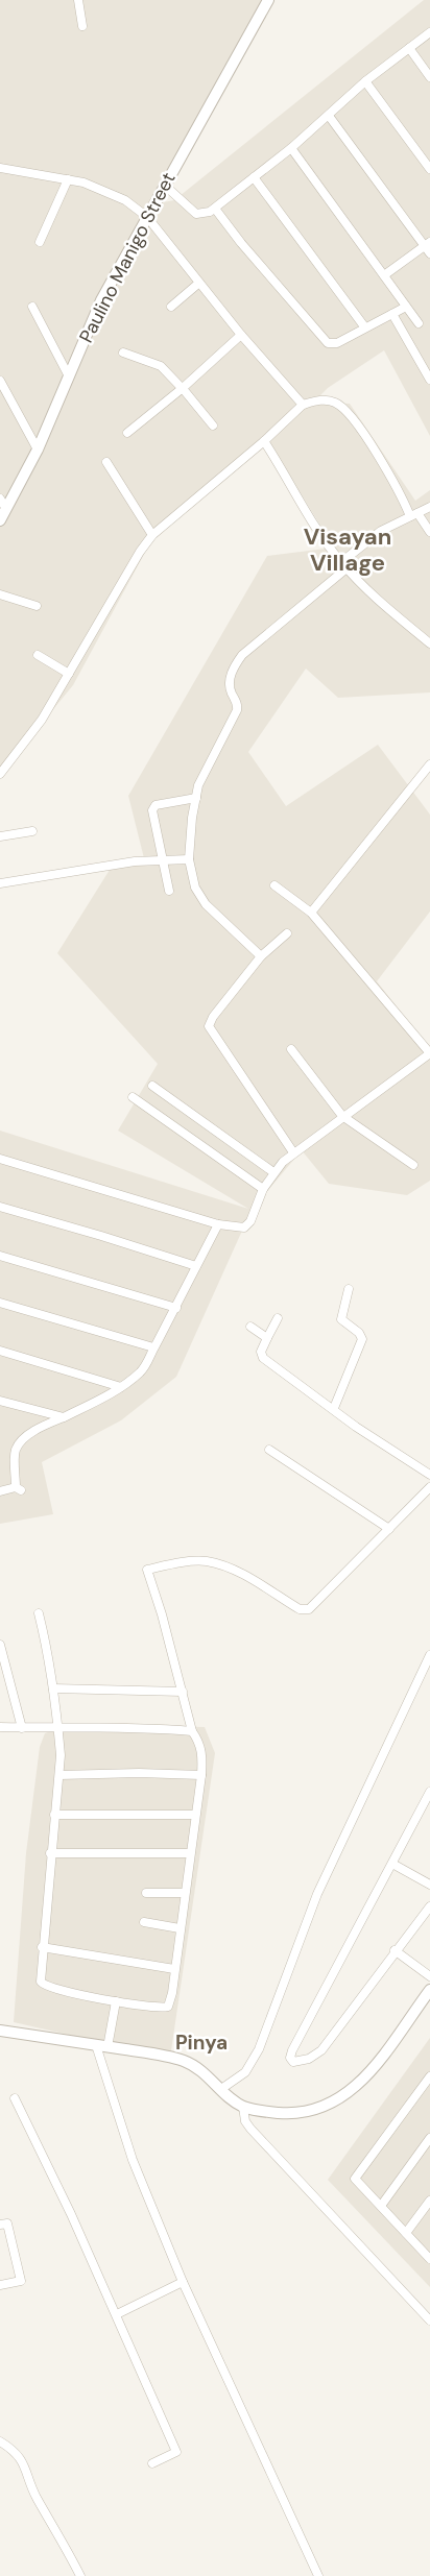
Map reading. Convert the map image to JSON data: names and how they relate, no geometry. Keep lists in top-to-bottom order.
{
  "streets": {
    "street": ["Paulino Manigo Street"]
  },
  "districts": ["Visayan Village", "Pinya"]
}
